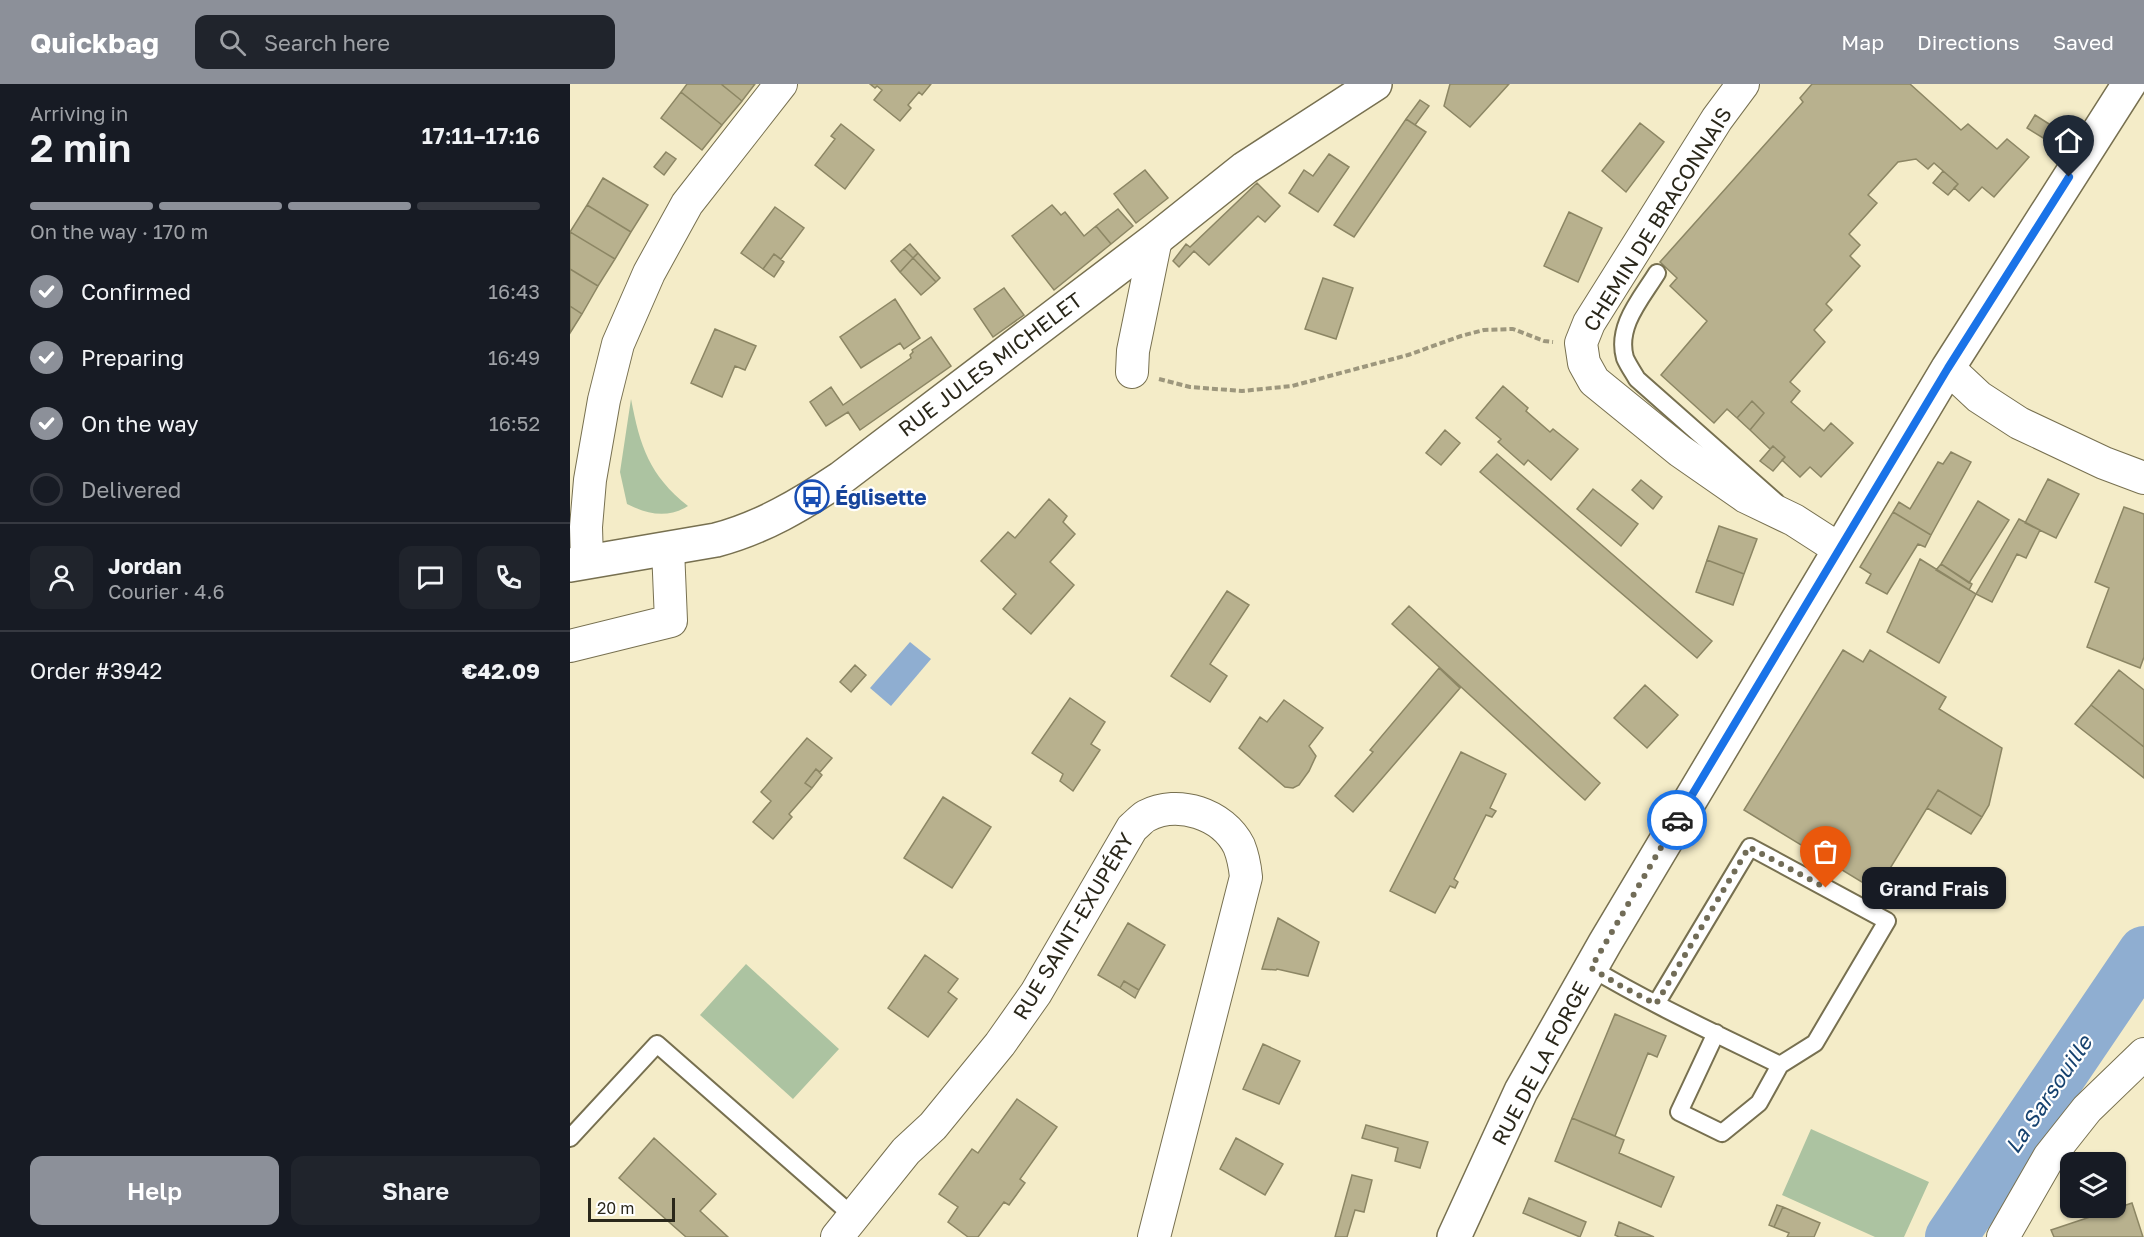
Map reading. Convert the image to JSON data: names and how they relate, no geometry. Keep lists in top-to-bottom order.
{
  "streets": {
    "main road": ["RUE JULES MICHELET", "RUE DE LA FORGE"],
    "street": ["CHEMIN DE BRACONNAIS", "RUE SAINT-EXUPÉRY"]
  },
  "crossings": [
    ["CHEMIN DE BRACONNAIS", "RUE DE LA FORGE"]
  ],
  "water": ["La Sarsouille"],
  "places": {
    "bus stop": ["Églisette"],
    "other": ["Grand Frais"]
  },
  "scale_bar": "20 m",
  "page": {
    "header": "Quickbag",
    "search": "Search here",
    "nav": ["Map", "Directions", "Saved"],
    "heading": ["2 min", "Arriving in", "17:11–17:16"],
    "panel": [
      "Jordan",
      "Courier · 4.6",
      "Order #3942",
      "€42.09"
    ],
    "bar": "On the way · 170 m",
    "list": [
      ["Confirmed", "16:43"],
      ["Preparing", "16:49"],
      ["On the way", "16:52"],
      "Delivered"
    ],
    "bubble": "Grand Frais",
    "buttons": ["Help", "Share"],
    "scale": "20 m"
  }
}
